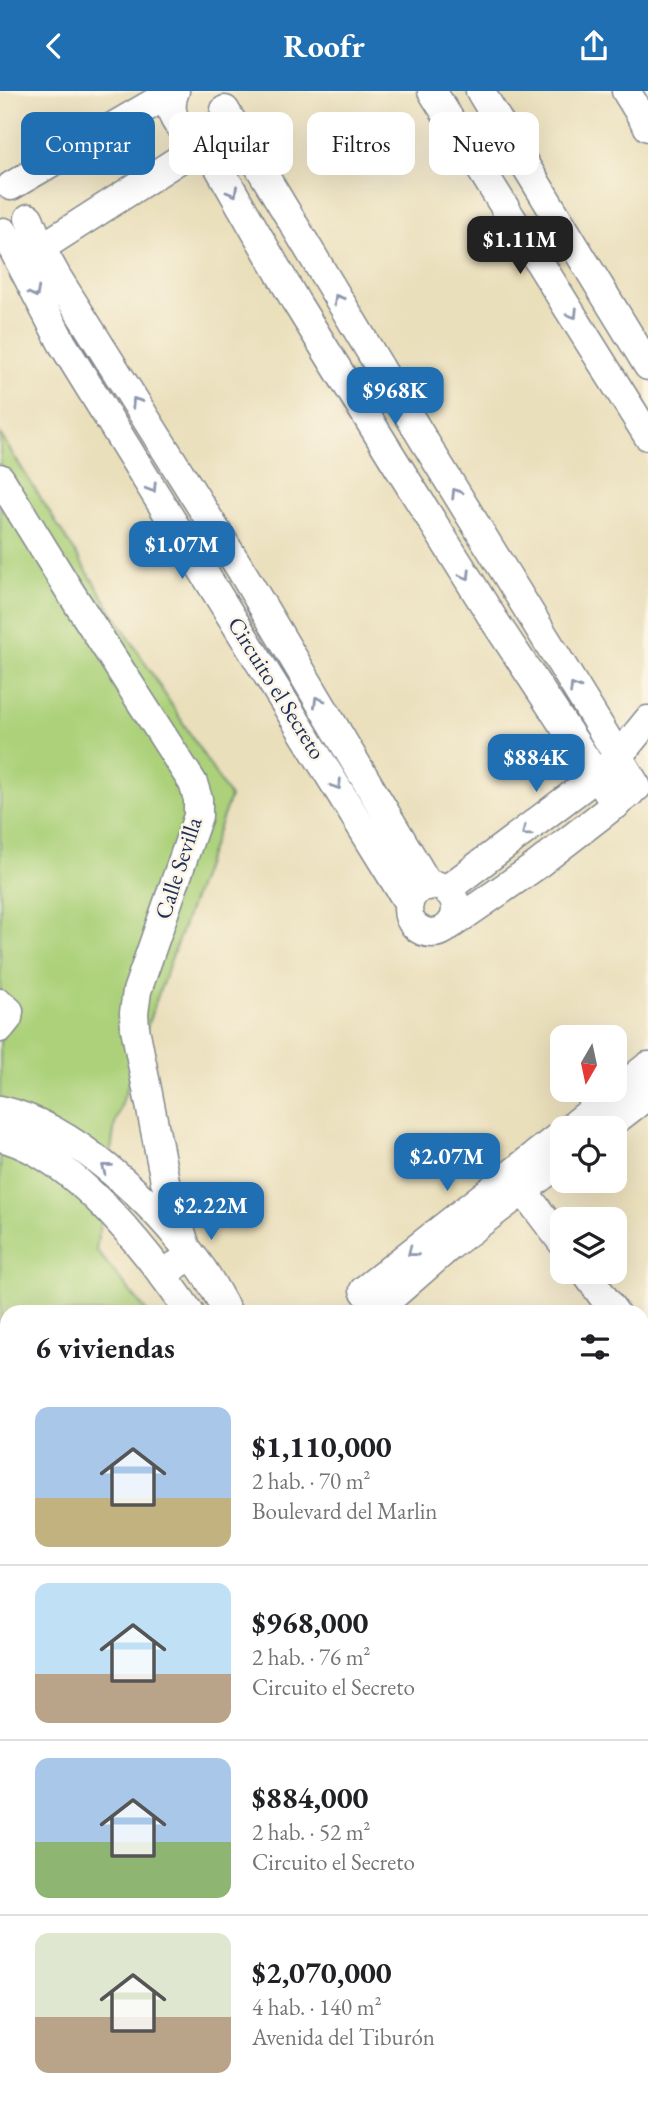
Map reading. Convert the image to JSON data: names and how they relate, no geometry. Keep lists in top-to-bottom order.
{
  "streets": {
    "street": ["Circuito el Secreto", "Calle Sevilla"]
  },
  "north": "bottom",
  "page": {
    "header": "Roofr",
    "chip": [
      "Comprar",
      "Alquilar",
      "Filtros",
      "Nuevo"
    ],
    "price": [
      "$1.11M",
      "$968K",
      "$1.07M",
      "$884K",
      "$2.07M",
      "$2.22M"
    ],
    "heading": "6 viviendas",
    "list": [
      {
        "name": "$1,110,000",
        "note": "2 hab. · 70 m² · Boulevard del Marlin"
      },
      {
        "name": "$968,000",
        "note": "2 hab. · 76 m² · Circuito el Secreto"
      },
      {
        "name": "$884,000",
        "note": "2 hab. · 52 m² · Circuito el Secreto"
      },
      {
        "name": "$2,070,000",
        "note": "4 hab. · 140 m² · Avenida del Tiburón"
      }
    ]
  }
}
